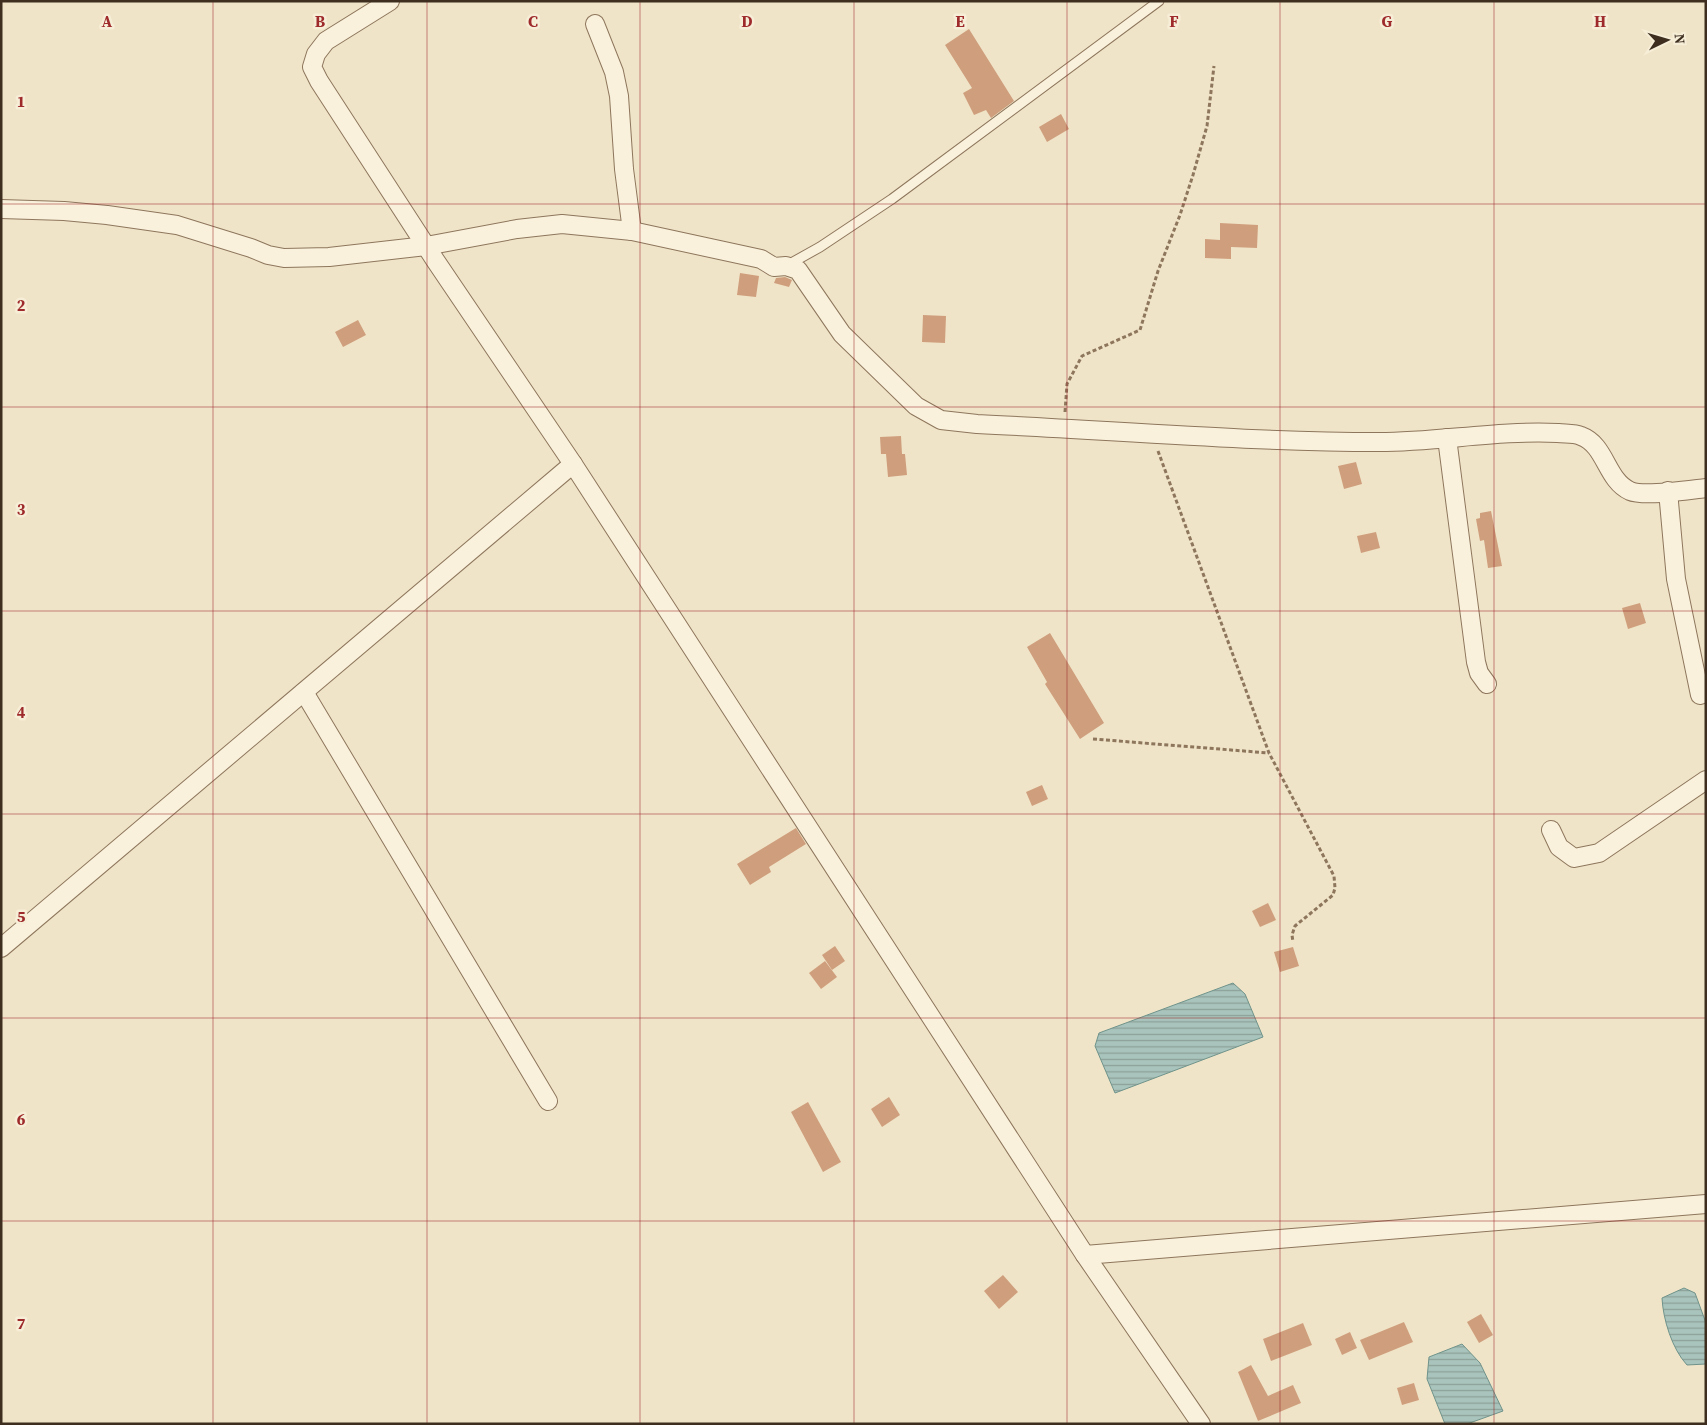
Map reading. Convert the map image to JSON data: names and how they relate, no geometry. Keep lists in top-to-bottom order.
{
  "north": "right",
  "grid": {
    "columns": [
      "A",
      "B",
      "C",
      "D",
      "E",
      "F",
      "G",
      "H"
    ],
    "rows": [
      "1",
      "2",
      "3",
      "4",
      "5",
      "6",
      "7"
    ]
  }
}
